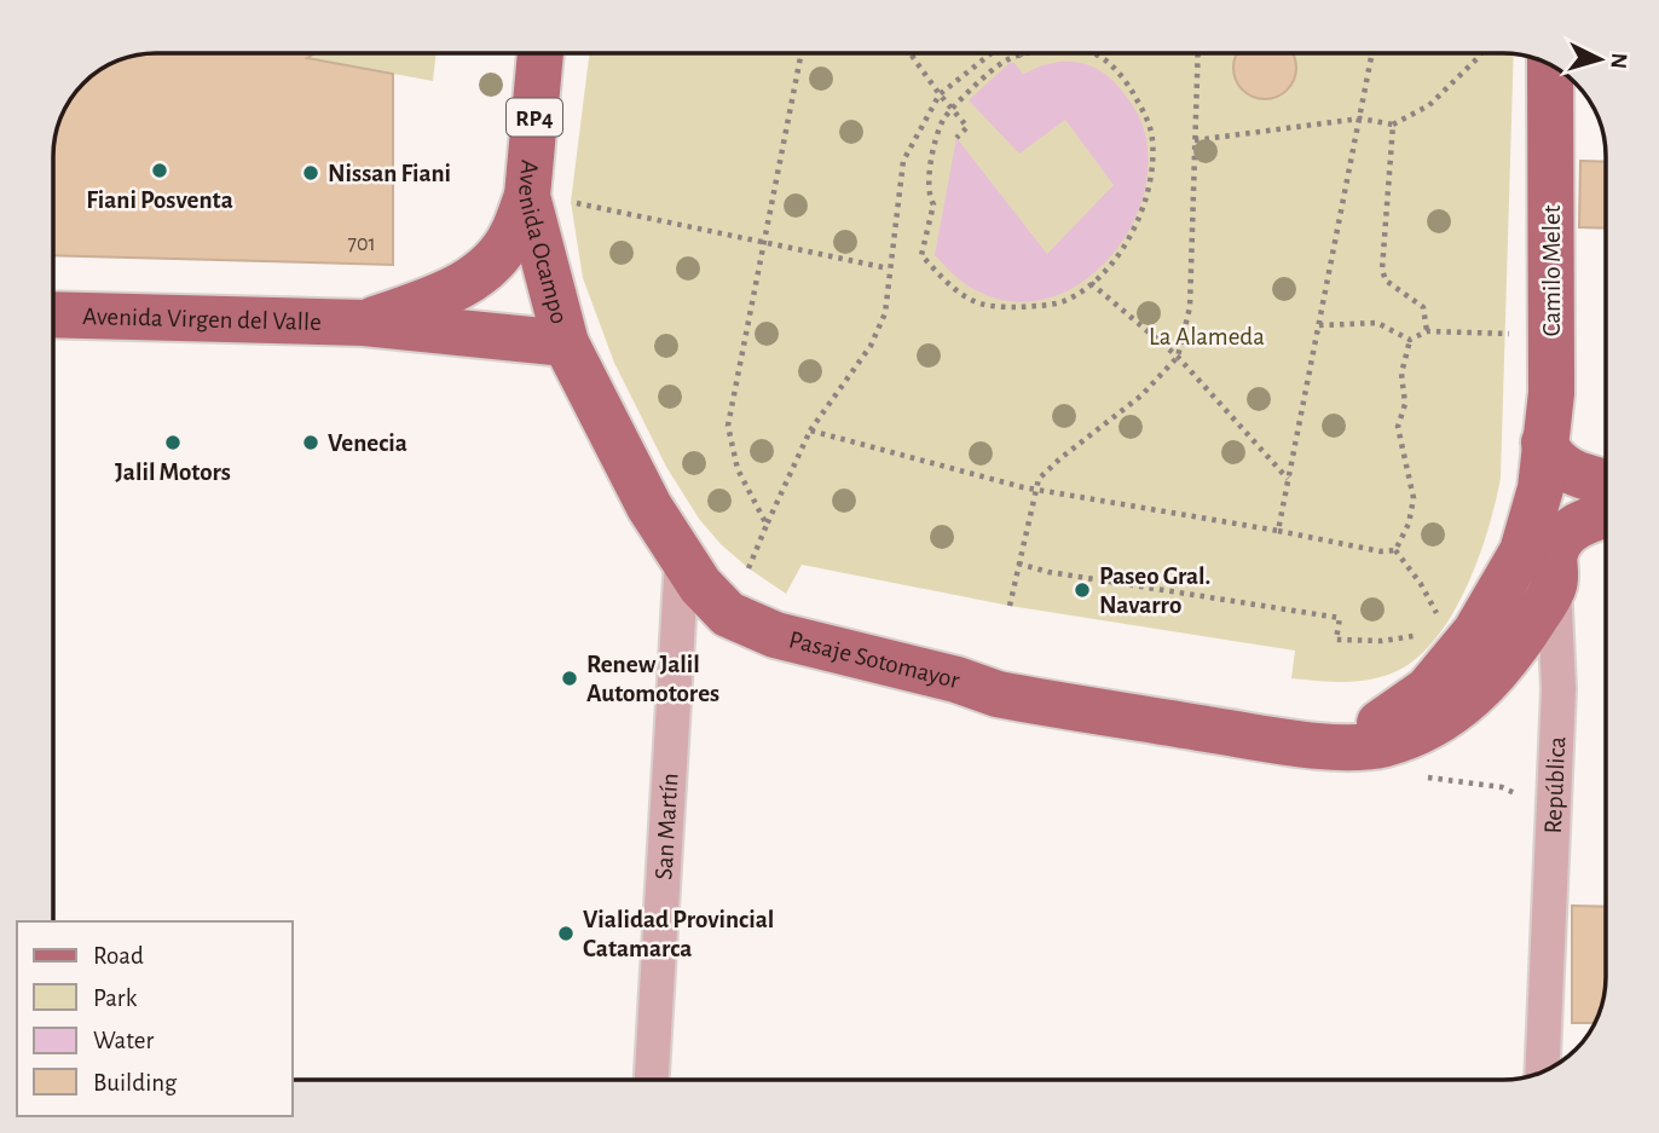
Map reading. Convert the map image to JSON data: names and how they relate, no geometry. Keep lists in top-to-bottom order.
{
  "streets": {
    "main road": [
      "RP4",
      "Avenida Ocampo",
      "Camilo Melet",
      "Avenida Virgen del Valle",
      "Pasaje Sotomayor"
    ],
    "street": ["República", "San Martín"]
  },
  "crossings": [
    ["Avenida Ocampo", "Avenida Virgen del Valle"],
    ["Avenida Ocampo", "Pasaje Sotomayor"],
    ["Camilo Melet", "República"],
    ["Avenida Virgen del Valle", "Pasaje Sotomayor"],
    ["Pasaje Sotomayor", "República"],
    ["Pasaje Sotomayor", "San Martín"]
  ],
  "parks": ["La Alameda"],
  "places": [
    "Fiani Posventa",
    "Nissan Fiani",
    "Jalil Motors",
    "Venecia",
    "Paseo Gral. Navarro",
    "Renew Jalil Automotores",
    "Vialidad Provincial Catamarca"
  ],
  "house_numbers": ["701"],
  "legend": [
    "Road",
    "Park",
    "Water",
    "Building"
  ],
  "north": "right"
}
